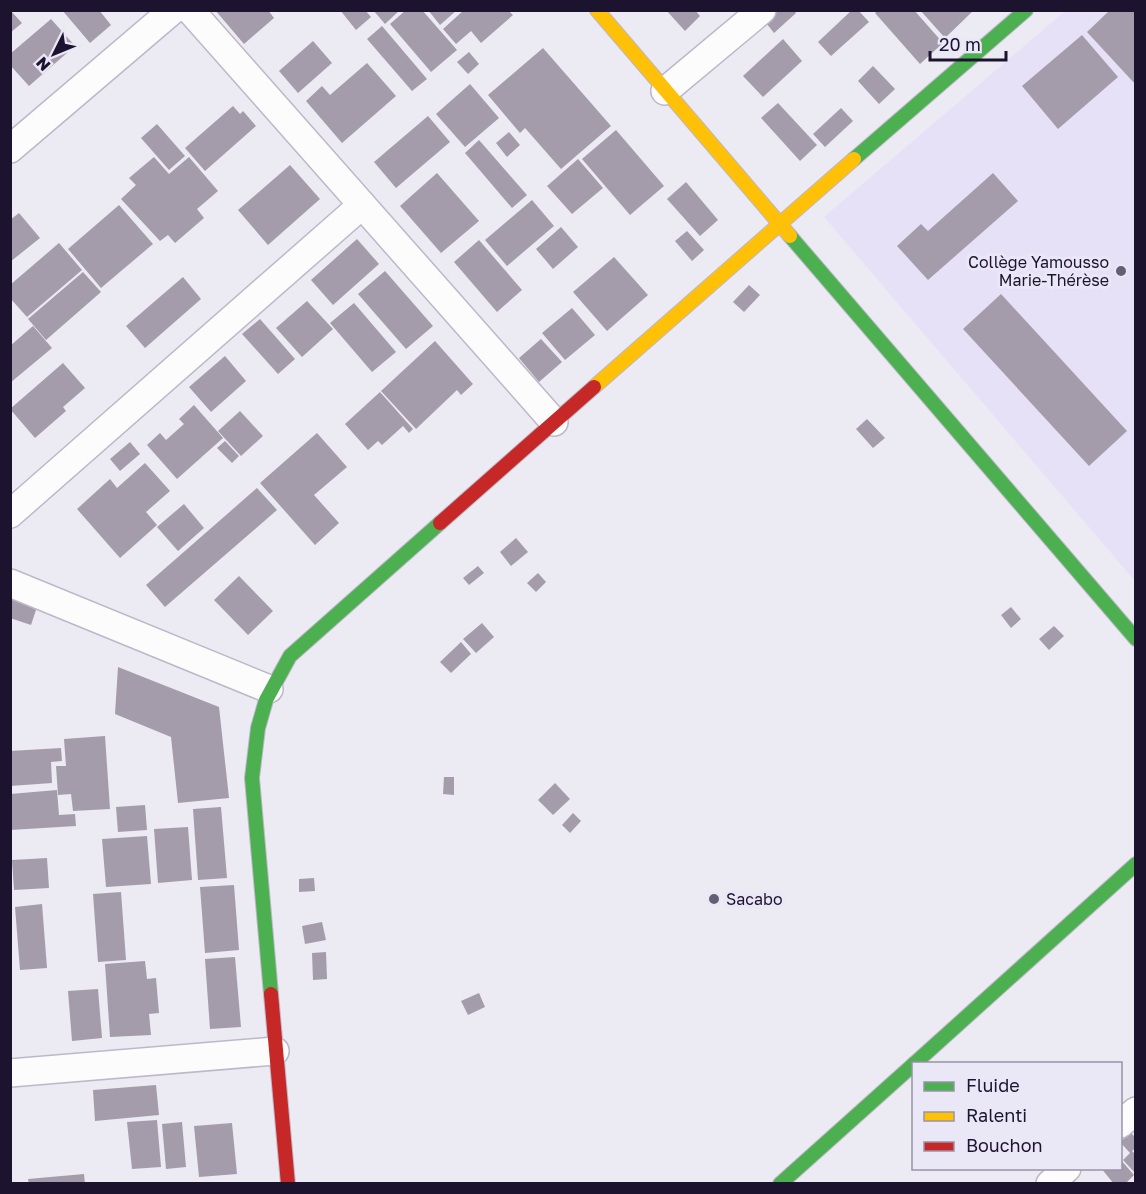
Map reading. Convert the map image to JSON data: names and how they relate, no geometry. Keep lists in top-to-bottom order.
{
  "places": ["Collège Yamousso Marie-Thérèse", "Sacabo"],
  "legend": ["Fluide", "Ralenti", "Bouchon"],
  "scale_bar": "20 m",
  "north": "bottom left"
}
